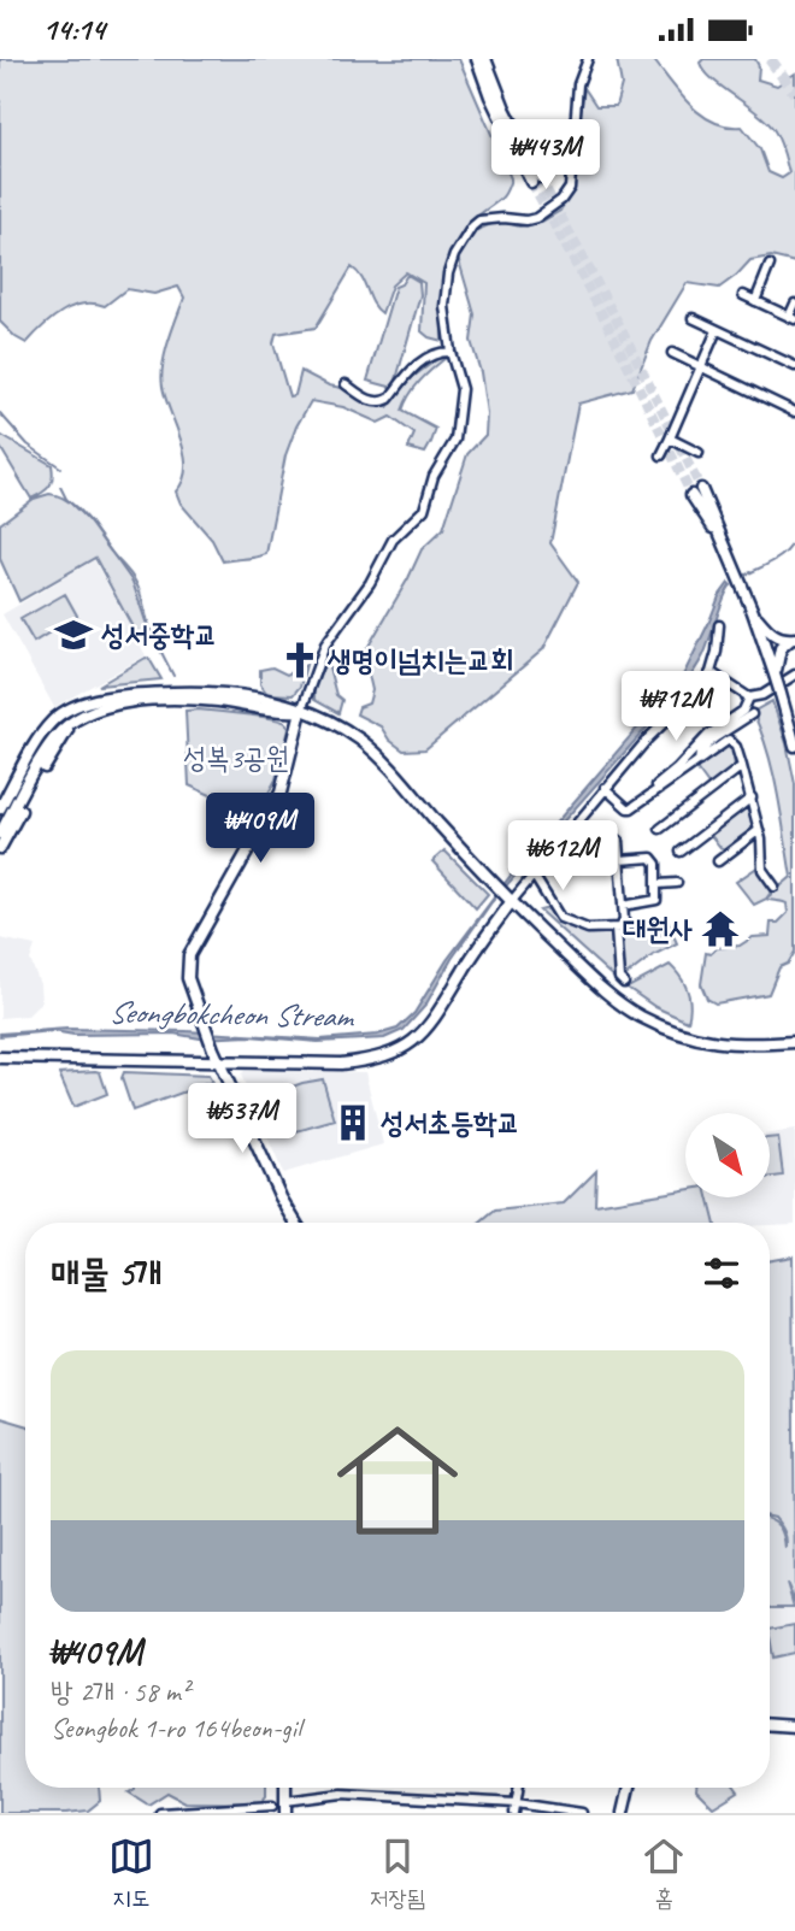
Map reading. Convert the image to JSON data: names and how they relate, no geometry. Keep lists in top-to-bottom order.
{
  "water": ["Seongbokcheon Stream"],
  "parks": ["성복3공원"],
  "places": {
    "school or university": ["성서중학교"],
    "church": ["생명이넘치는교회"],
    "temple": ["대원사"],
    "building": ["성서초등학교"]
  },
  "north": "bottom right",
  "page": {
    "status": "14:14",
    "price": [
      "₩443M",
      "₩712M",
      "₩409M",
      "₩612M",
      "₩537M"
    ],
    "heading": "매물 5개",
    "list": [
      {
        "name": "₩409M",
        "note": "방 2개 · 58 m² · Seongbok 1-ro 164beon-gil"
      }
    ],
    "tabs": ["지도", "저장됨", "홈"]
  }
}
